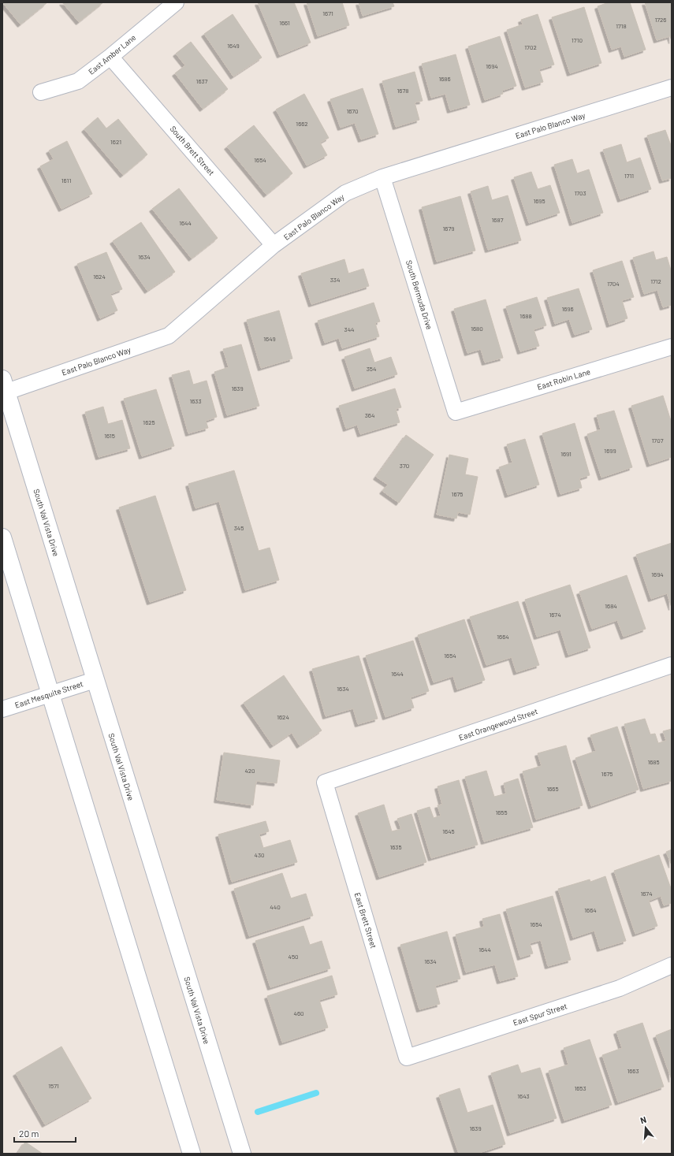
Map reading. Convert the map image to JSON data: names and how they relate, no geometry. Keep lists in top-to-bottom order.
{
  "streets": {
    "main road": ["South Val Vista Drive"],
    "street": [
      "East Amber Lane",
      "East Palo Blanco Way",
      "South Brett Street",
      "South Bermuda Drive",
      "East Robin Lane",
      "East Mesquite Street",
      "East Orangewood Street",
      "East Brett Street",
      "East Spur Street"
    ]
  },
  "crossings": [
    ["East Amber Lane", "South Brett Street"],
    ["East Palo Blanco Way", "South Brett Street"],
    ["East Palo Blanco Way", "South Bermuda Drive"],
    ["East Palo Blanco Way", "South Val Vista Drive"],
    ["South Bermuda Drive", "East Robin Lane"],
    ["South Val Vista Drive", "East Mesquite Street"],
    ["East Orangewood Street", "East Brett Street"],
    ["East Brett Street", "East Spur Street"]
  ],
  "house_numbers": [
    "1671",
    "1726",
    "1661",
    "1718",
    "1710",
    "1649",
    "1702",
    "1694",
    "1686",
    "1637",
    "1678",
    "1670",
    "1662",
    "1621",
    "1654",
    "1711",
    "1611",
    "1703",
    "1695",
    "1687",
    "1644",
    "1679",
    "1634",
    "1624",
    "334",
    "1712",
    "1704",
    "1696",
    "1688",
    "1680",
    "344",
    "1649",
    "354",
    "1639",
    "1633",
    "364",
    "1625",
    "1615",
    "1707",
    "1699",
    "1691",
    "370",
    "1675",
    "345",
    "1694",
    "1684",
    "1674",
    "1664",
    "1654",
    "1644",
    "1634",
    "1624",
    "1685",
    "420",
    "1675",
    "1665",
    "1655",
    "1645",
    "1635",
    "430",
    "1674",
    "440",
    "1664",
    "1654",
    "1644",
    "450",
    "1634",
    "460",
    "1663",
    "1571",
    "1653",
    "1643",
    "1639"
  ],
  "scale_bar": "20 m",
  "north": "top"
}
